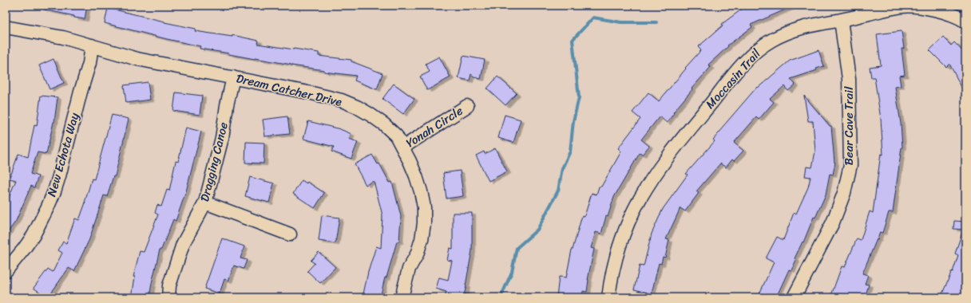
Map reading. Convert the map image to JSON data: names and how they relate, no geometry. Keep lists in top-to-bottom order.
{
  "streets": {
    "street": [
      "Moccasin Trail",
      "Dream Catcher Drive",
      "Bear Cave Trail",
      "Yonah Circle",
      "New Echota Way",
      "Dragging Canoe"
    ]
  },
  "crossings": [
    ["Moccasin Trail", "Bear Cave Trail"],
    ["Dream Catcher Drive", "Yonah Circle"],
    ["Dream Catcher Drive", "New Echota Way"],
    ["Dream Catcher Drive", "Dragging Canoe"]
  ]
}
